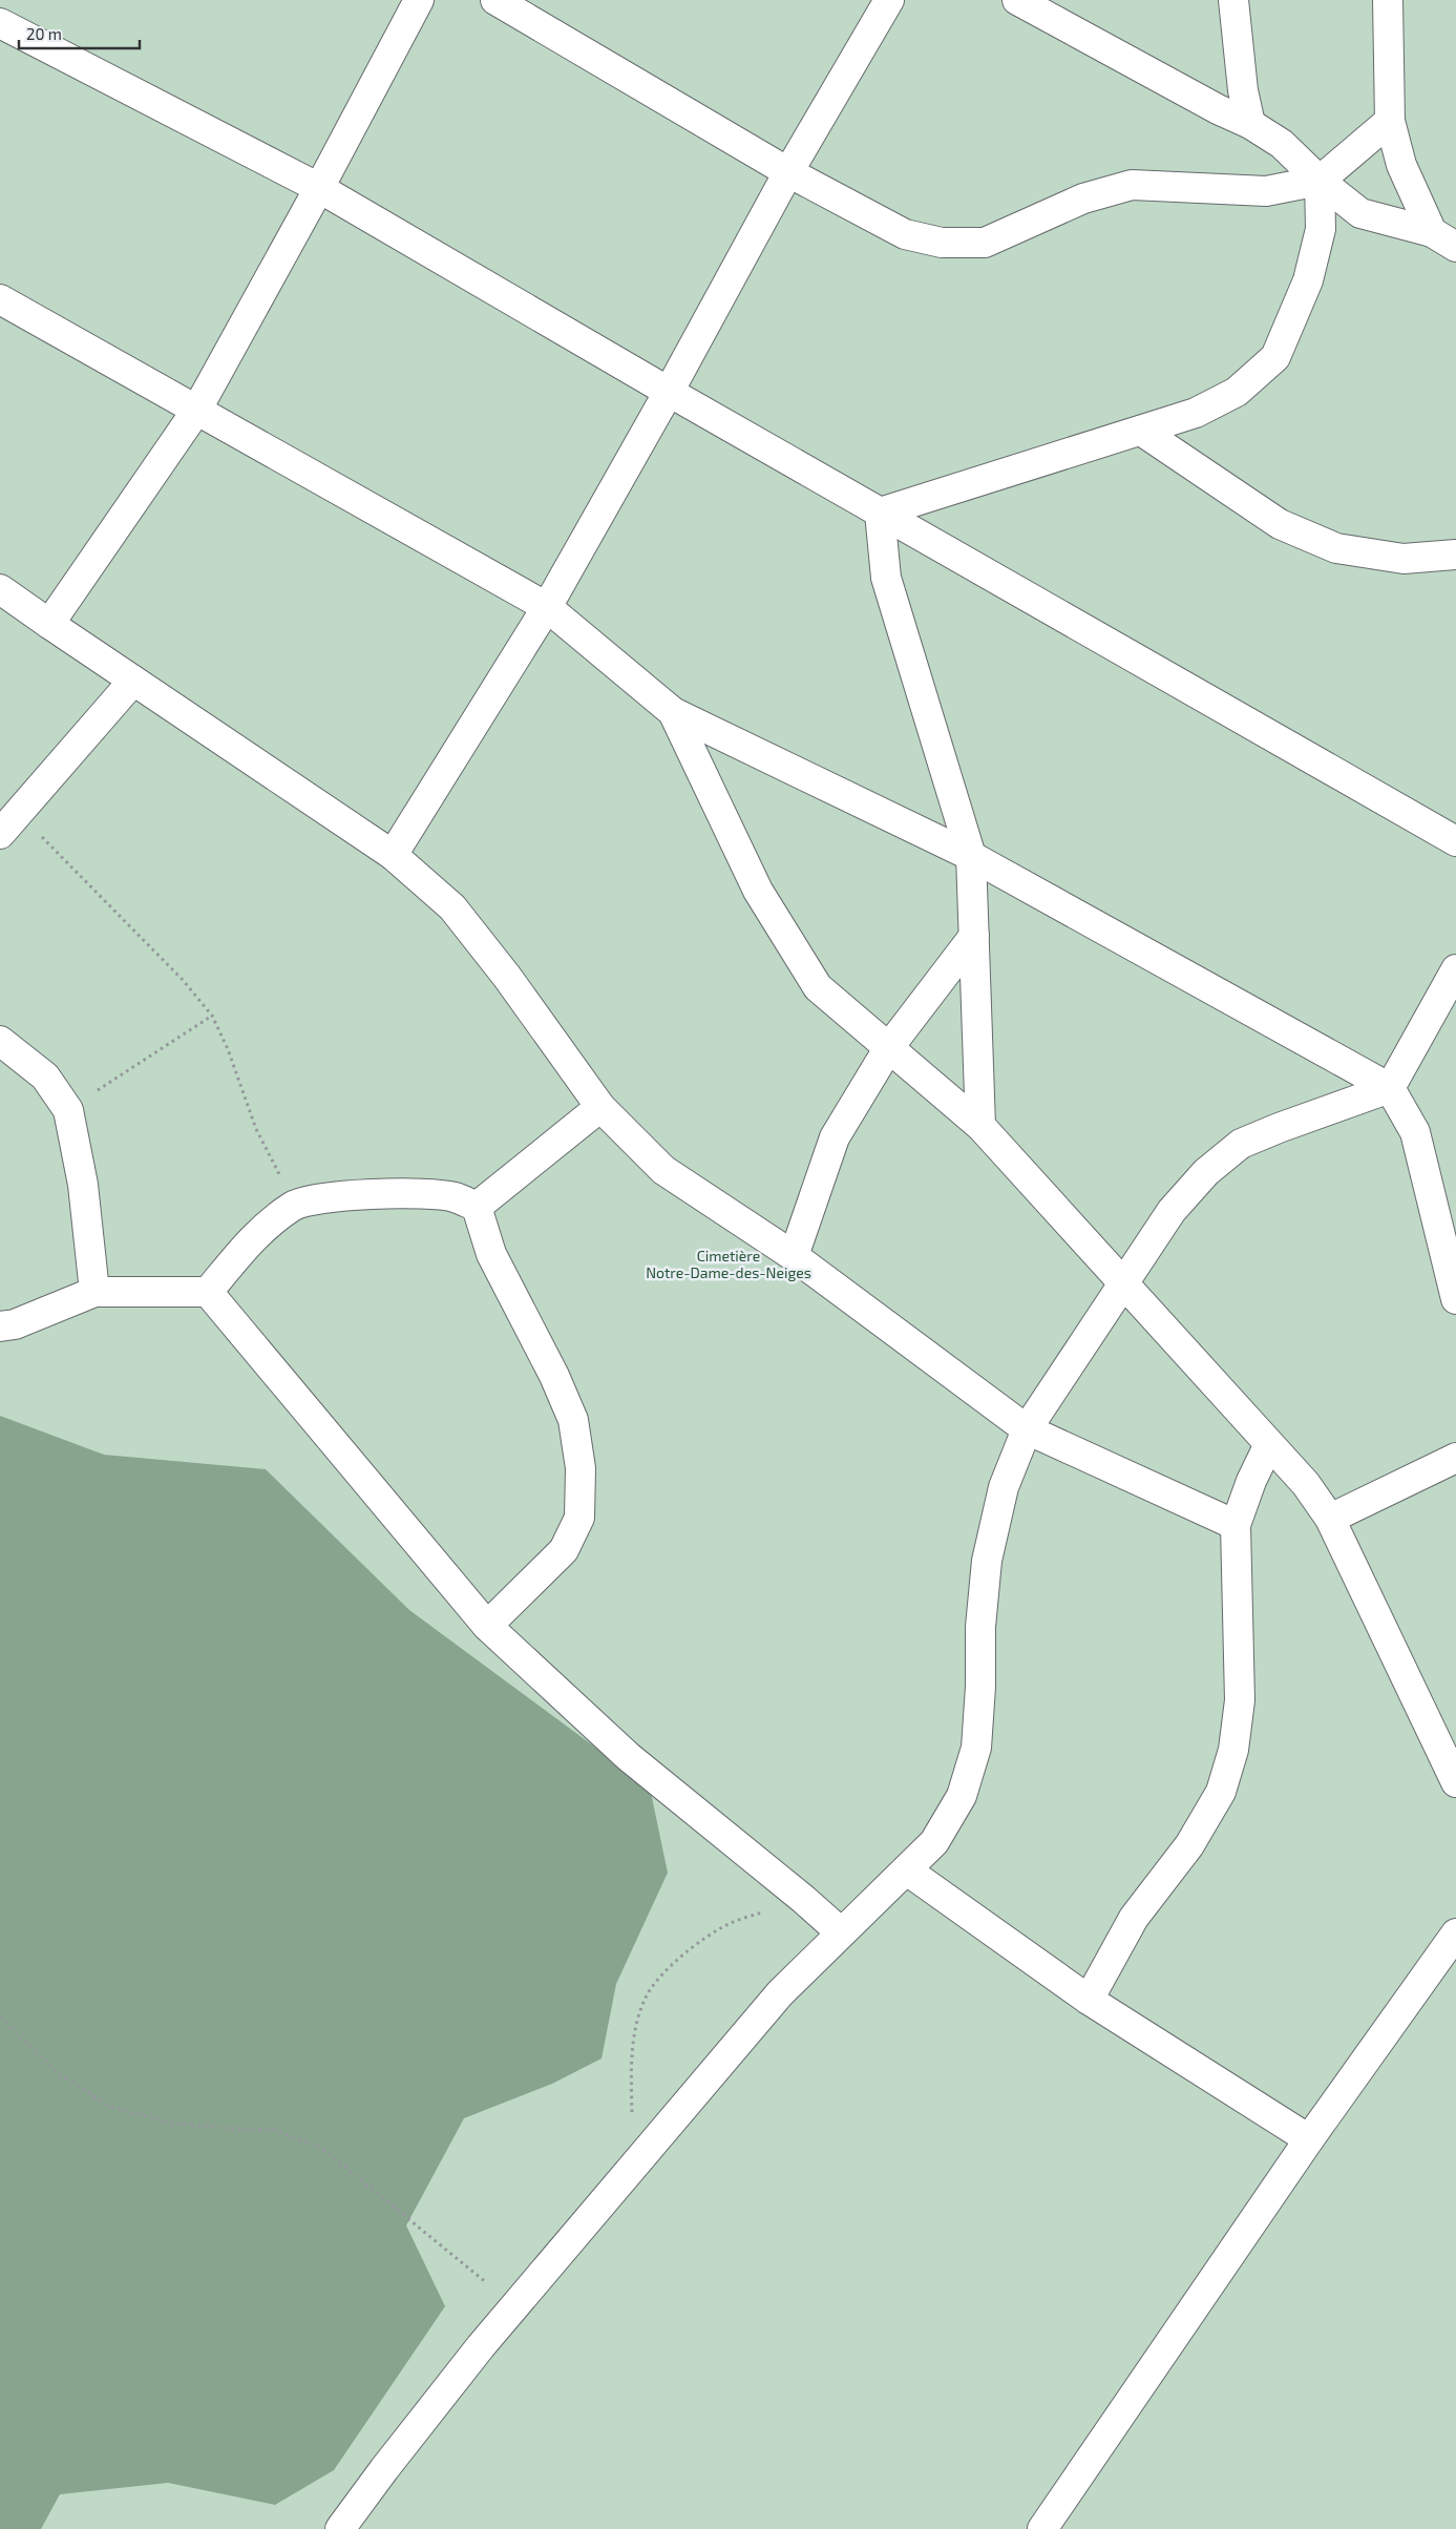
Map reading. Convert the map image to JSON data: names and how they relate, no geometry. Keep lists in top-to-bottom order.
{
  "parks": ["Cimetière Notre-Dame-des-Neiges"],
  "scale_bar": "20 m"
}
